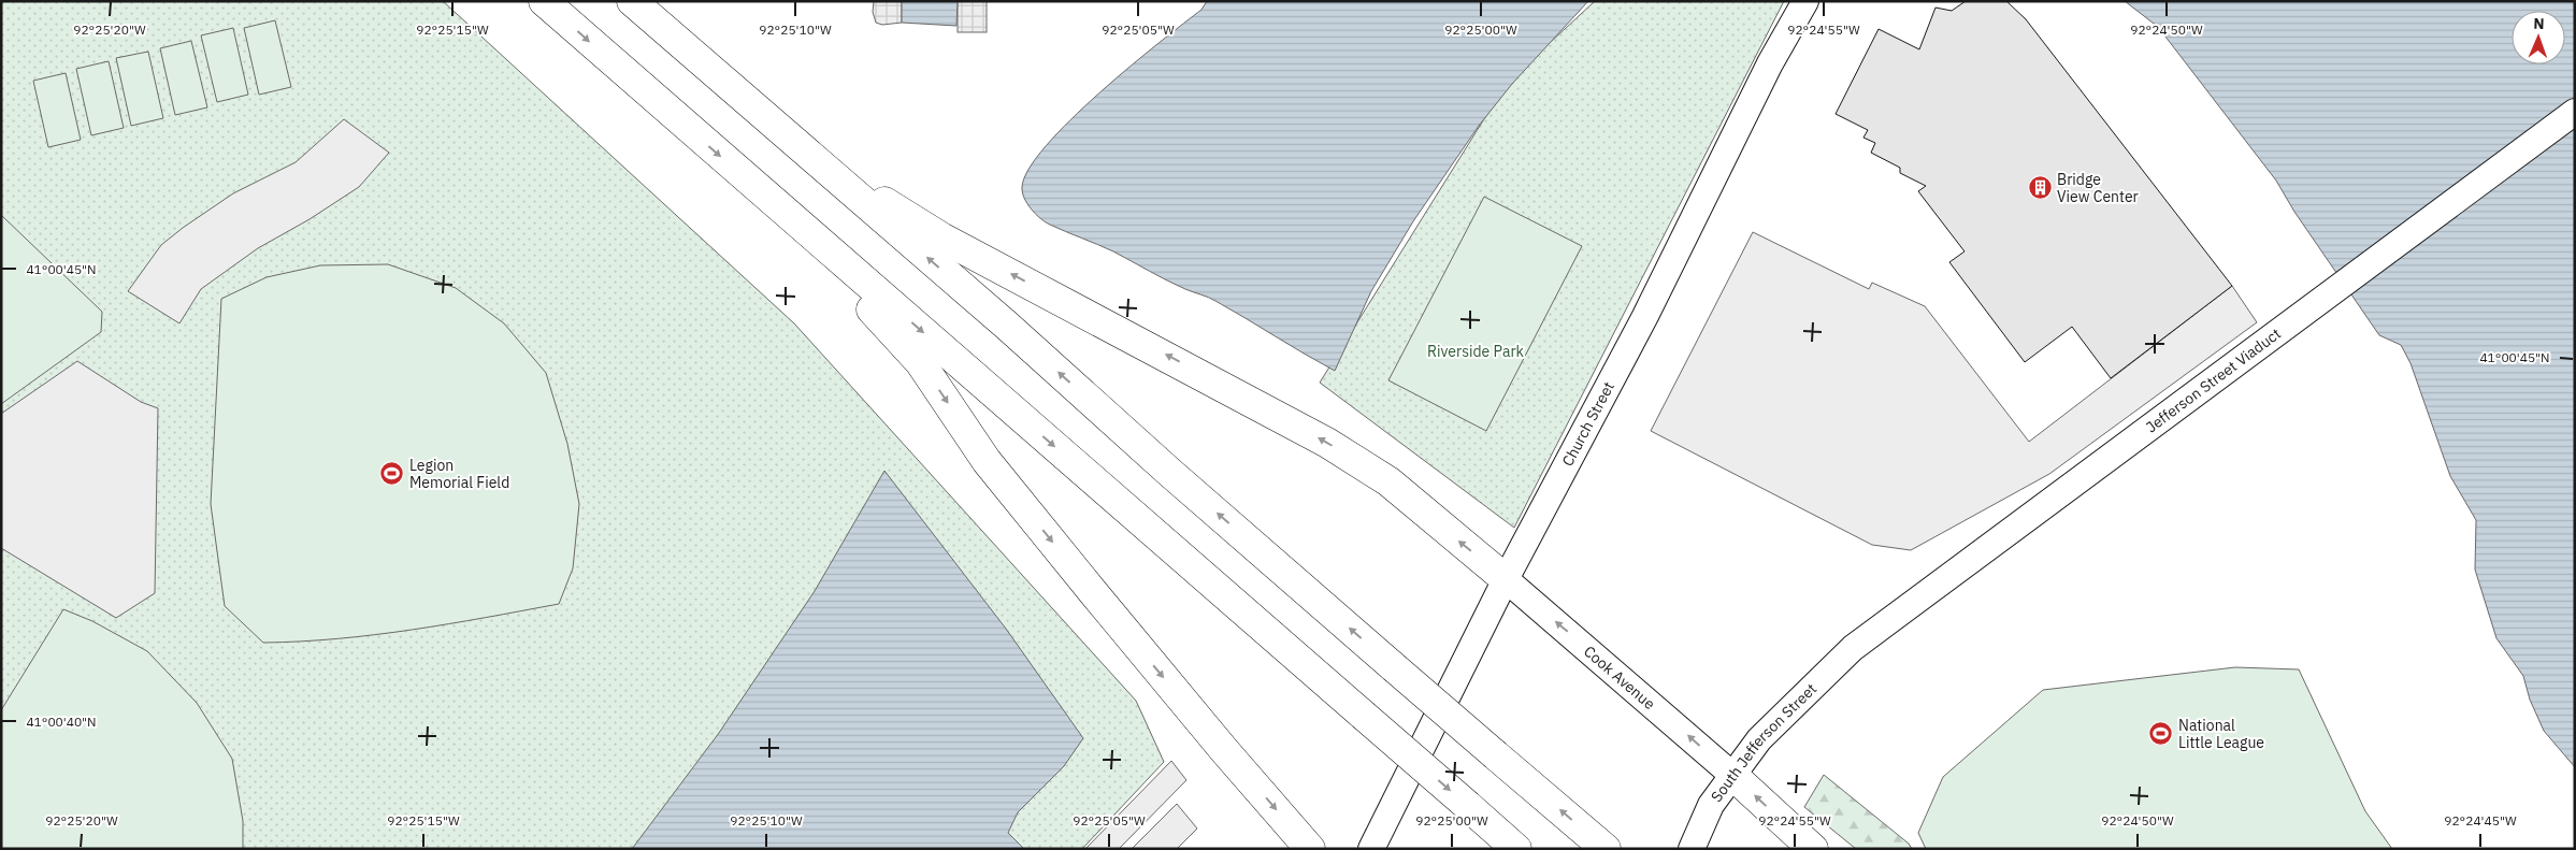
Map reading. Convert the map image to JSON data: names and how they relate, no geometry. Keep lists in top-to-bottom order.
{
  "streets": {
    "main road": [
      "Jefferson Street Viaduct",
      "Church Street",
      "Cook Avenue",
      "South Jefferson Street"
    ]
  },
  "crossings": [
    ["Jefferson Street Viaduct", "South Jefferson Street"],
    ["Church Street", "Cook Avenue"],
    ["Cook Avenue", "South Jefferson Street"]
  ],
  "one_way": ["Cook Avenue"],
  "parks": ["Riverside Park"],
  "places": {
    "building": ["Bridge View Center"],
    "sports": ["Legion Memorial Field", "National Little League"]
  },
  "north": "top",
  "coordinates": [
    "92°25'20\"W",
    "92°25'15\"W",
    "92°25'10\"W",
    "92°25'05\"W",
    "92°25'00\"W",
    "92°24'55\"W",
    "92°24'50\"W",
    "41°00'45\"N",
    "41°00'40\"N",
    "92°24'45\"W"
  ]
}
